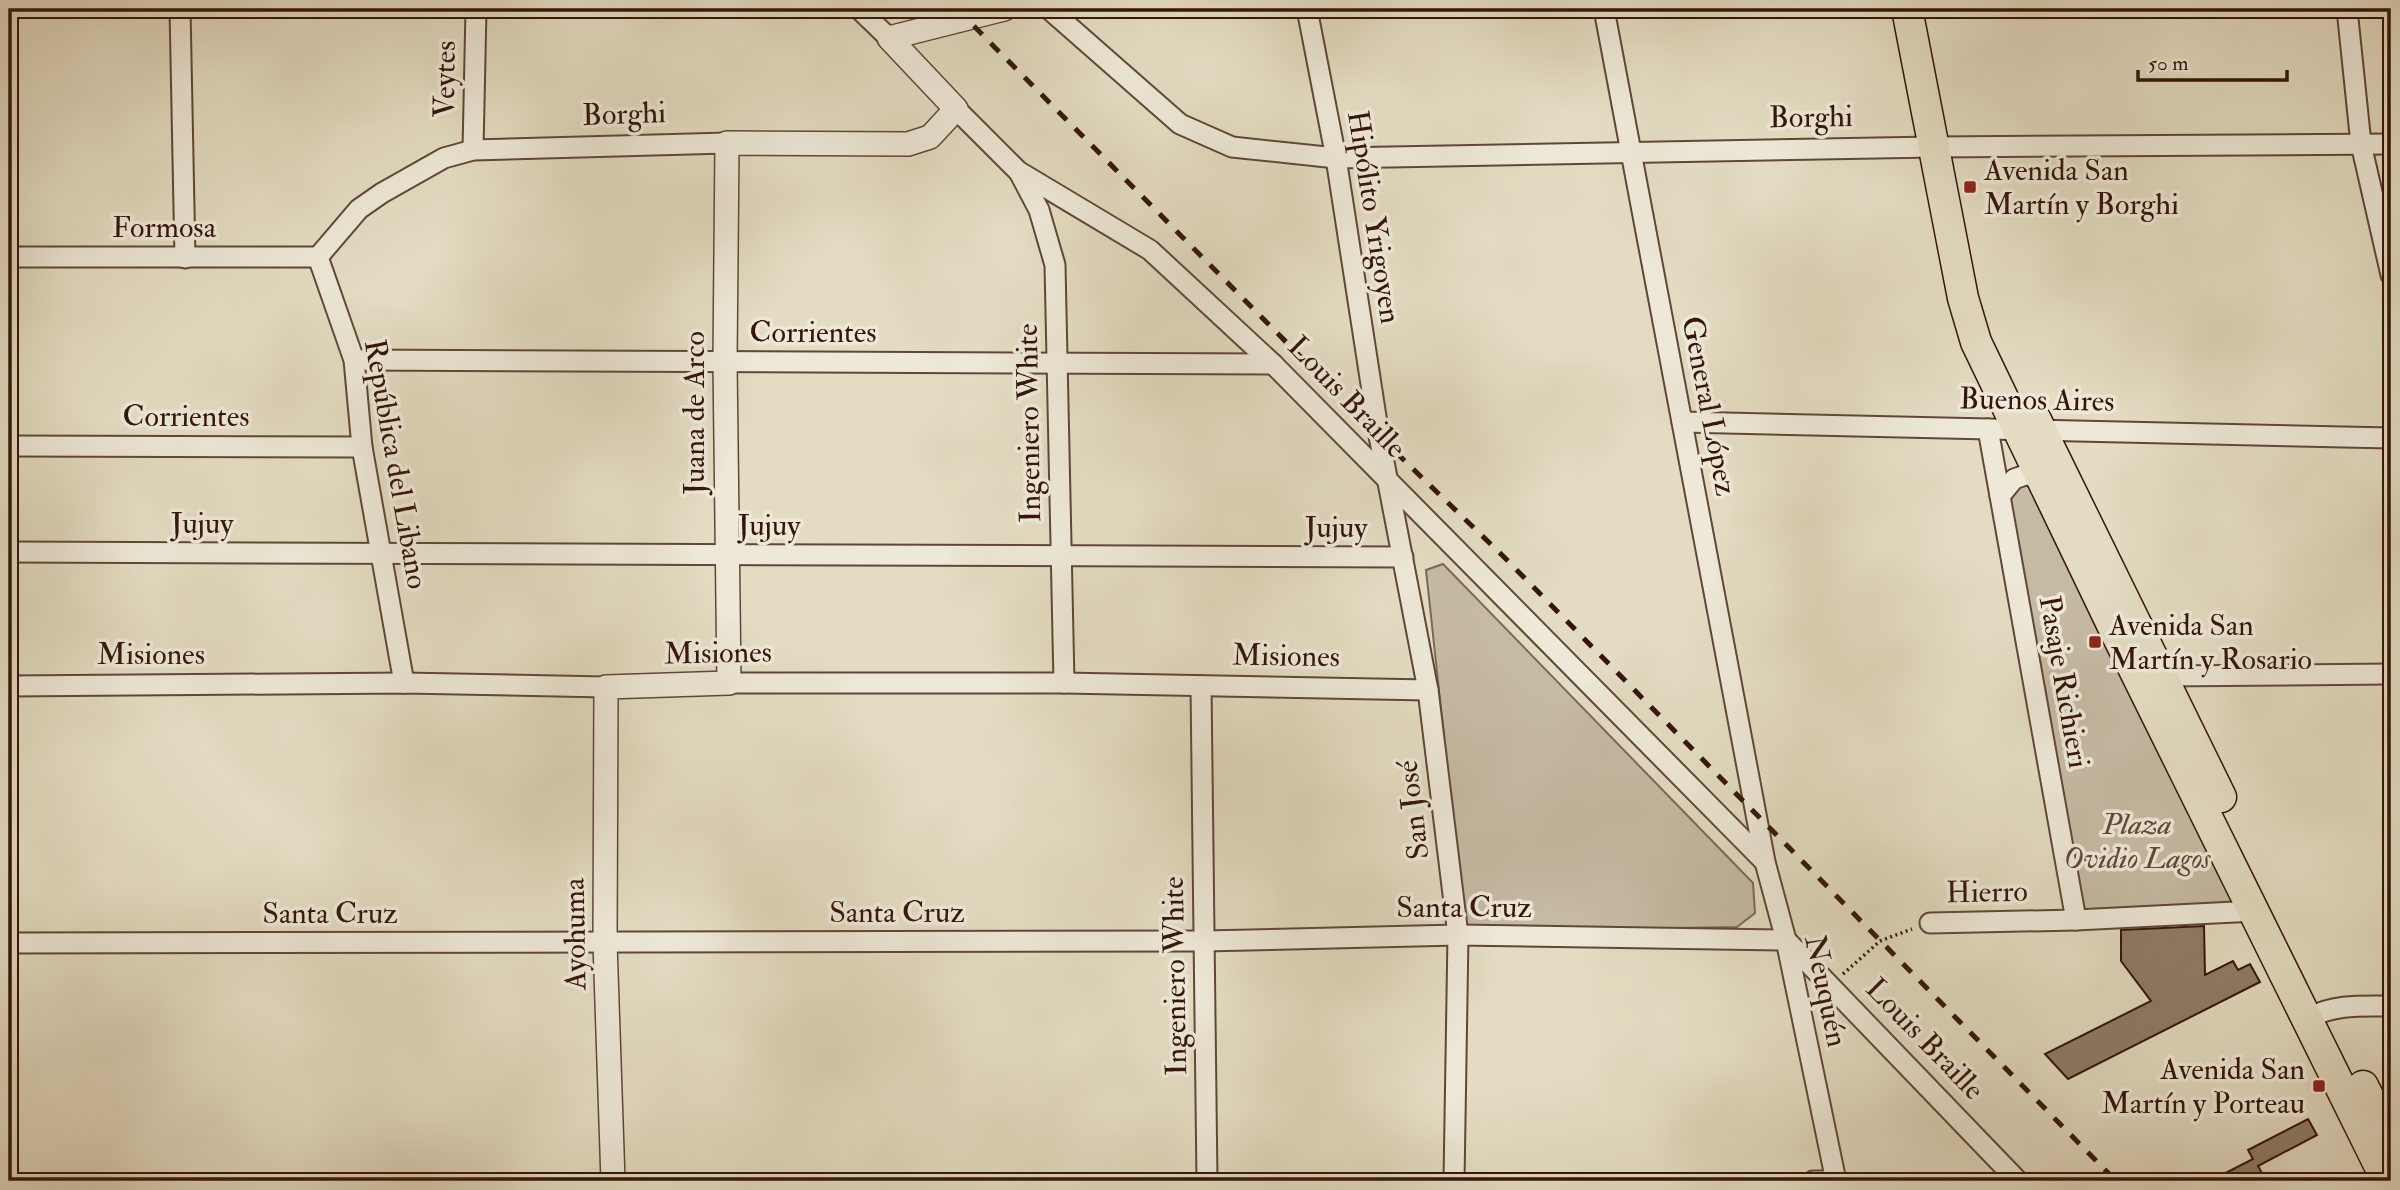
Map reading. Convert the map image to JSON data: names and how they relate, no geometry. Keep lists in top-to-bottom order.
{
  "streets": {
    "street": [
      "Veytes",
      "Borghi",
      "Hipólito Yrigoyen",
      "Formosa",
      "Corrientes",
      "Louis Braille",
      "Buenos Aires",
      "General López",
      "Juana de Arco",
      "Ingeniero White",
      "República del Libano",
      "Jujuy",
      "Misiones",
      "Pasaje Richieri",
      "San José",
      "Hierro",
      "Santa Cruz",
      "Ayohuma",
      "Neuquén"
    ]
  },
  "crossings": [
    ["Veytes", "Borghi"],
    ["Borghi", "Hipólito Yrigoyen"],
    ["Borghi", "Formosa"],
    ["Borghi", "Louis Braille"],
    ["Borghi", "General López"],
    ["Borghi", "Juana de Arco"],
    ["Borghi", "República del Libano"],
    ["Hipólito Yrigoyen", "San José"],
    ["Formosa", "República del Libano"],
    ["Corrientes", "Louis Braille"],
    ["Corrientes", "Juana de Arco"],
    ["Corrientes", "Ingeniero White"],
    ["Corrientes", "República del Libano"],
    ["Louis Braille", "Ingeniero White"],
    ["Louis Braille", "San José"],
    ["Louis Braille", "Santa Cruz"],
    ["Louis Braille", "Neuquén"],
    ["Buenos Aires", "General López"],
    ["Buenos Aires", "Pasaje Richieri"],
    ["General López", "Neuquén"],
    ["Juana de Arco", "Jujuy"],
    ["Juana de Arco", "Misiones"],
    ["Ingeniero White", "Jujuy"],
    ["Ingeniero White", "Misiones"],
    ["Ingeniero White", "Santa Cruz"],
    ["República del Libano", "Jujuy"],
    ["República del Libano", "Misiones"],
    ["Jujuy", "San José"],
    ["Misiones", "San José"],
    ["Misiones", "Ayohuma"],
    ["Pasaje Richieri", "Hierro"],
    ["San José", "Santa Cruz"],
    ["Santa Cruz", "Ayohuma"],
    ["Santa Cruz", "Neuquén"]
  ],
  "parks": ["Plaza Ovidio Lagos"],
  "places": {
    "transit": ["Avenida San Martín y Borghi", "Avenida San Martín y Rosario", "Avenida San Martín y Porteau"]
  },
  "scale_bar": "50 m"
}
